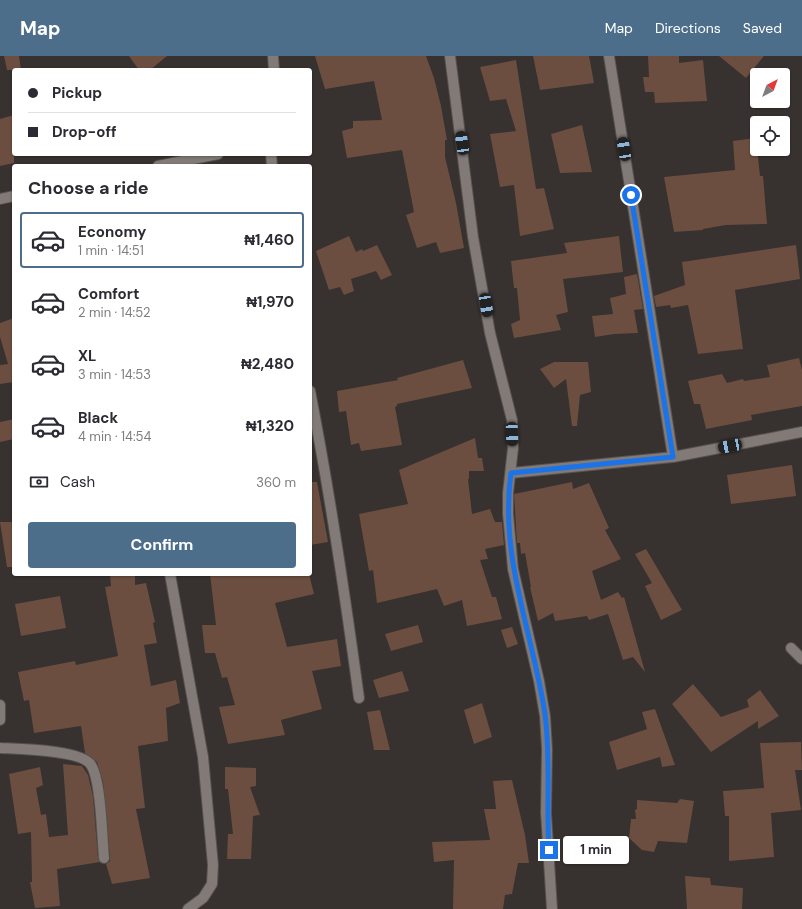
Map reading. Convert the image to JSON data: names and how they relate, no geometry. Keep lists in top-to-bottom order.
{
  "north": "top right",
  "page": {
    "header": "Map",
    "nav": ["Map", "Directions", "Saved"],
    "banner": ["Pickup", "Drop-off"],
    "heading": "Choose a ride",
    "list": [
      {
        "name": "Economy",
        "note": "1 min · 14:51",
        "value": "₦1,460"
      },
      {
        "name": "Comfort",
        "note": "2 min · 14:52",
        "value": "₦1,970"
      },
      {
        "name": "XL",
        "note": "3 min · 14:53",
        "value": "₦2,480"
      },
      {
        "name": "Black",
        "note": "4 min · 14:54",
        "value": "₦1,320"
      }
    ],
    "pay": ["Cash", "360 m"],
    "buttons": "Confirm",
    "bubble": "1 min"
  }
}
